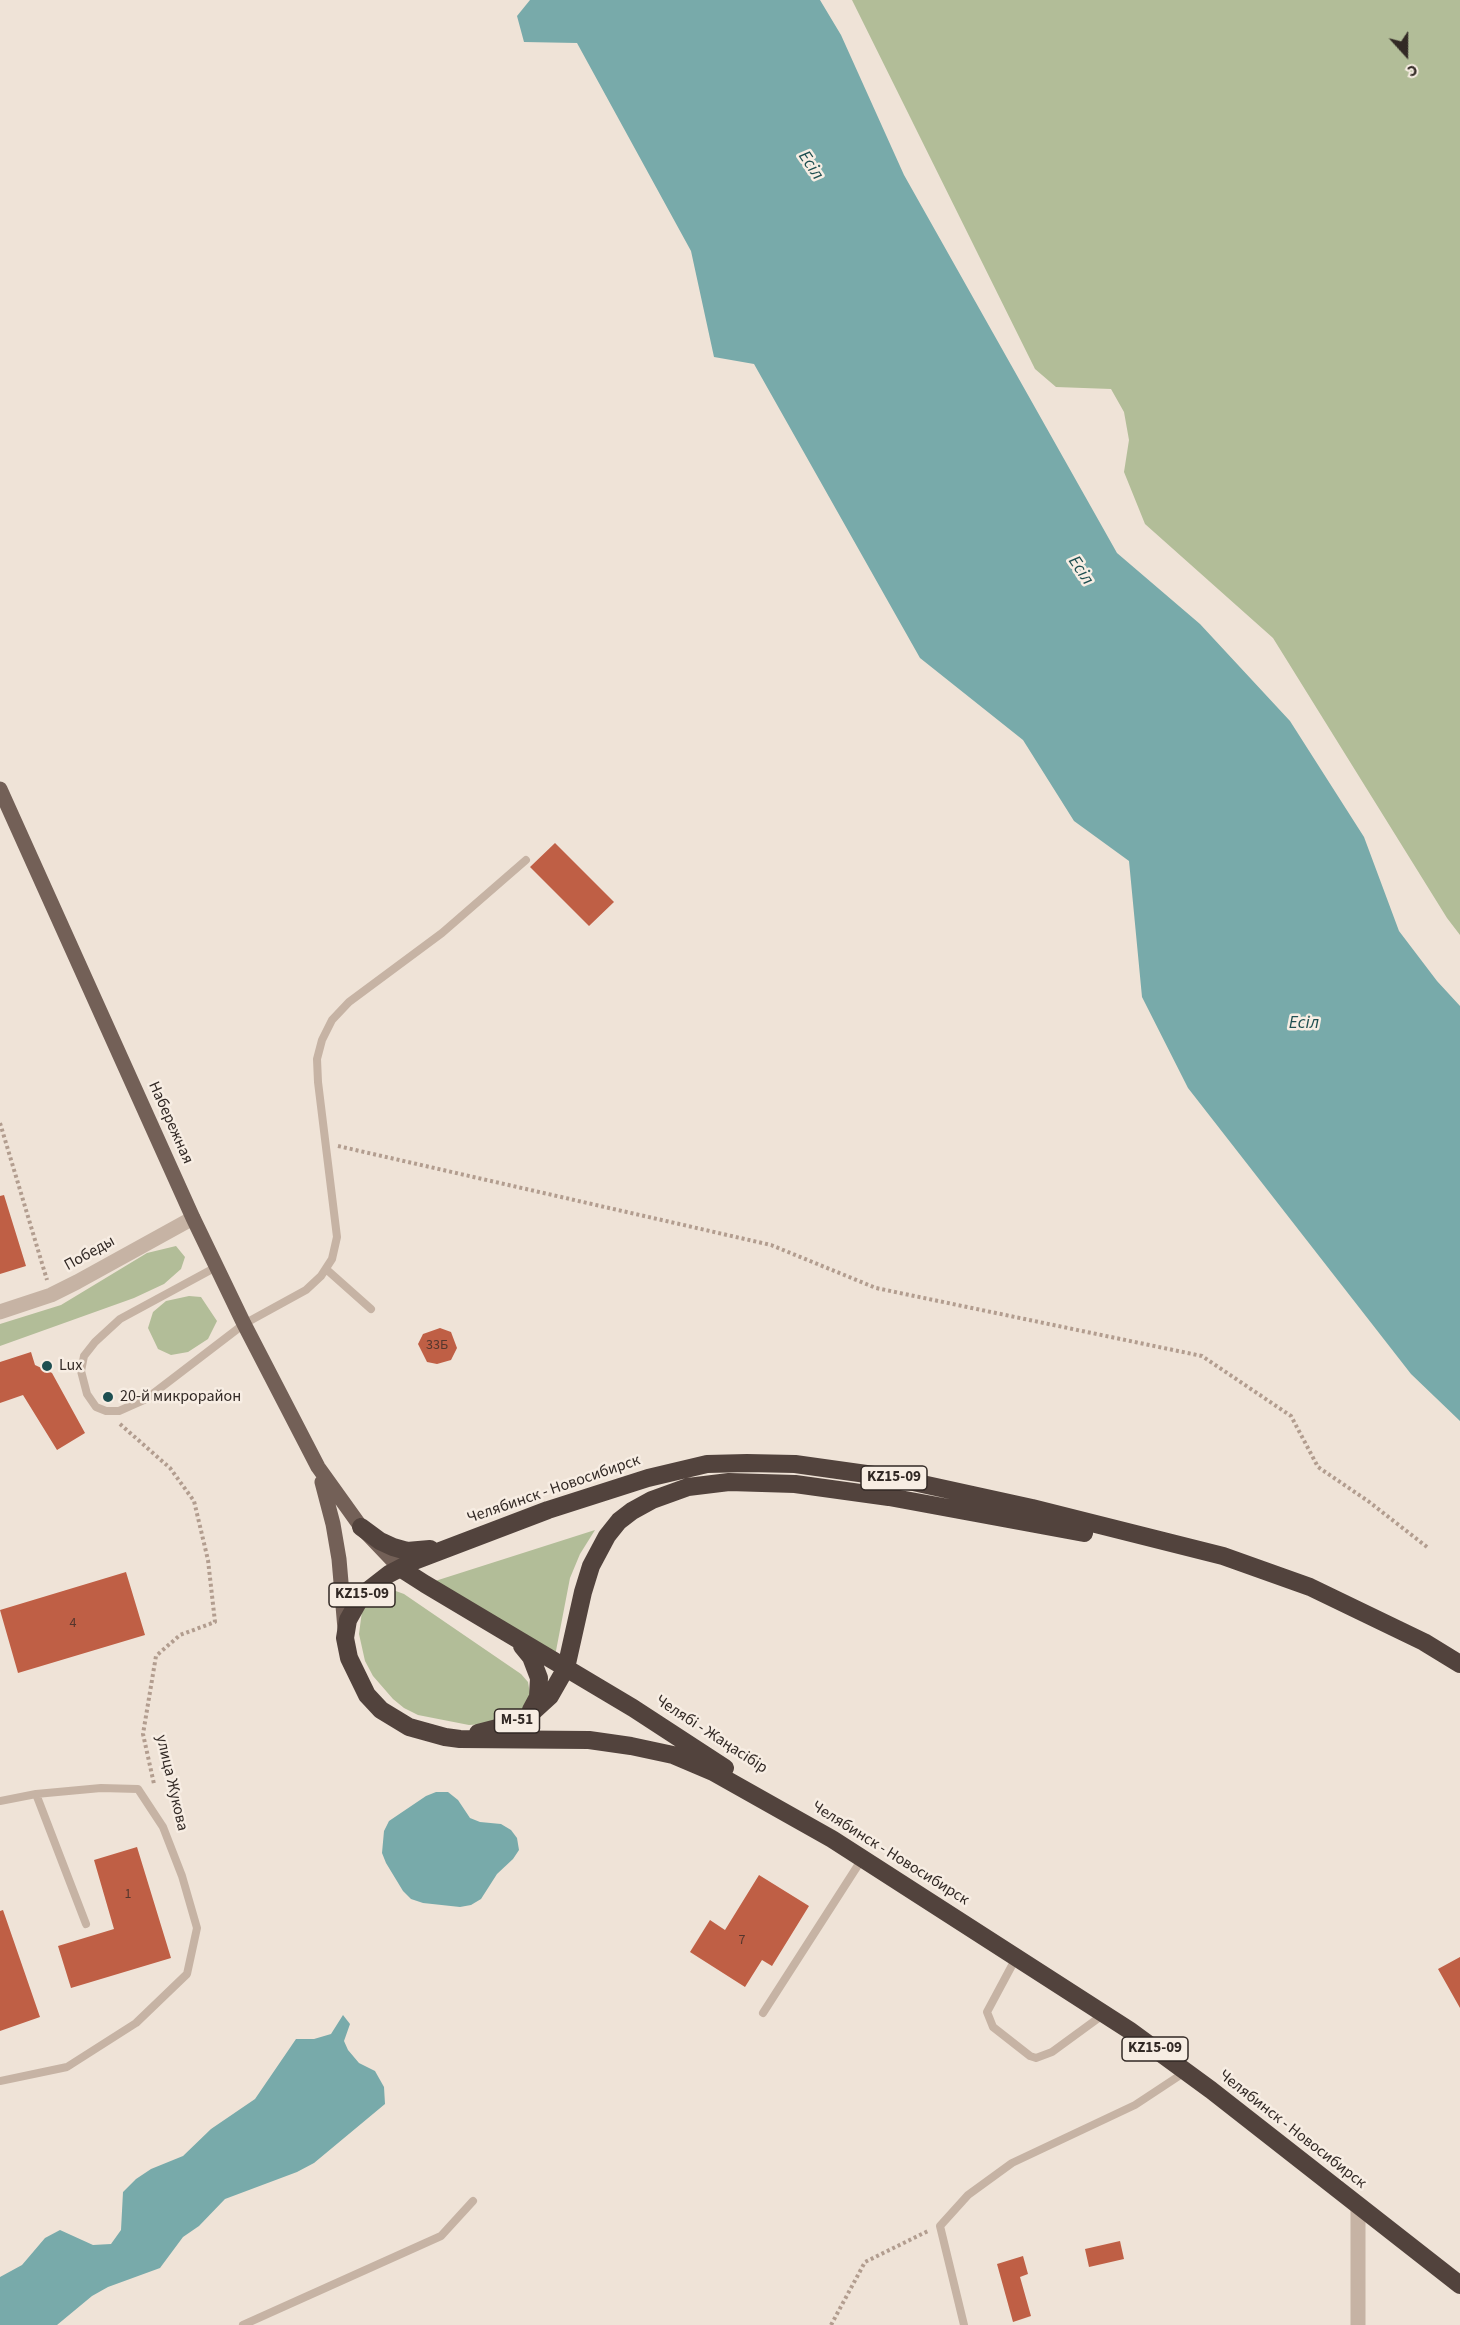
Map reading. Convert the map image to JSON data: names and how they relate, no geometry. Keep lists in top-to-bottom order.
{
  "streets": {
    "highway": [
      "KZ15-09",
      "Челябинск - Новосибирск",
      "M-51",
      "Челябі - Жаңасібір"
    ],
    "main road": ["Набережная"],
    "street": ["Победы"],
    "lane": ["улица Жукова"]
  },
  "crossings": [
    ["Набережная", "Победы"],
    ["Набережная", "KZ15-09"],
    ["Набережная", "Челябинск - Новосибирск"],
    ["Набережная", "M-51"],
    ["KZ15-09", "Челябинск - Новосибирск"],
    ["KZ15-09", "M-51"],
    ["KZ15-09", "Челябі - Жаңасібір"],
    ["Челябинск - Новосибирск", "M-51"],
    ["Челябинск - Новосибирск", "Челябі - Жаңасібір"],
    ["M-51", "Челябі - Жаңасібір"]
  ],
  "water": ["Есіл"],
  "places": ["Lux", "20-й микрорайон"],
  "house_numbers": [
    "33Б",
    "4",
    "1",
    "7"
  ],
  "north": "bottom"
}
